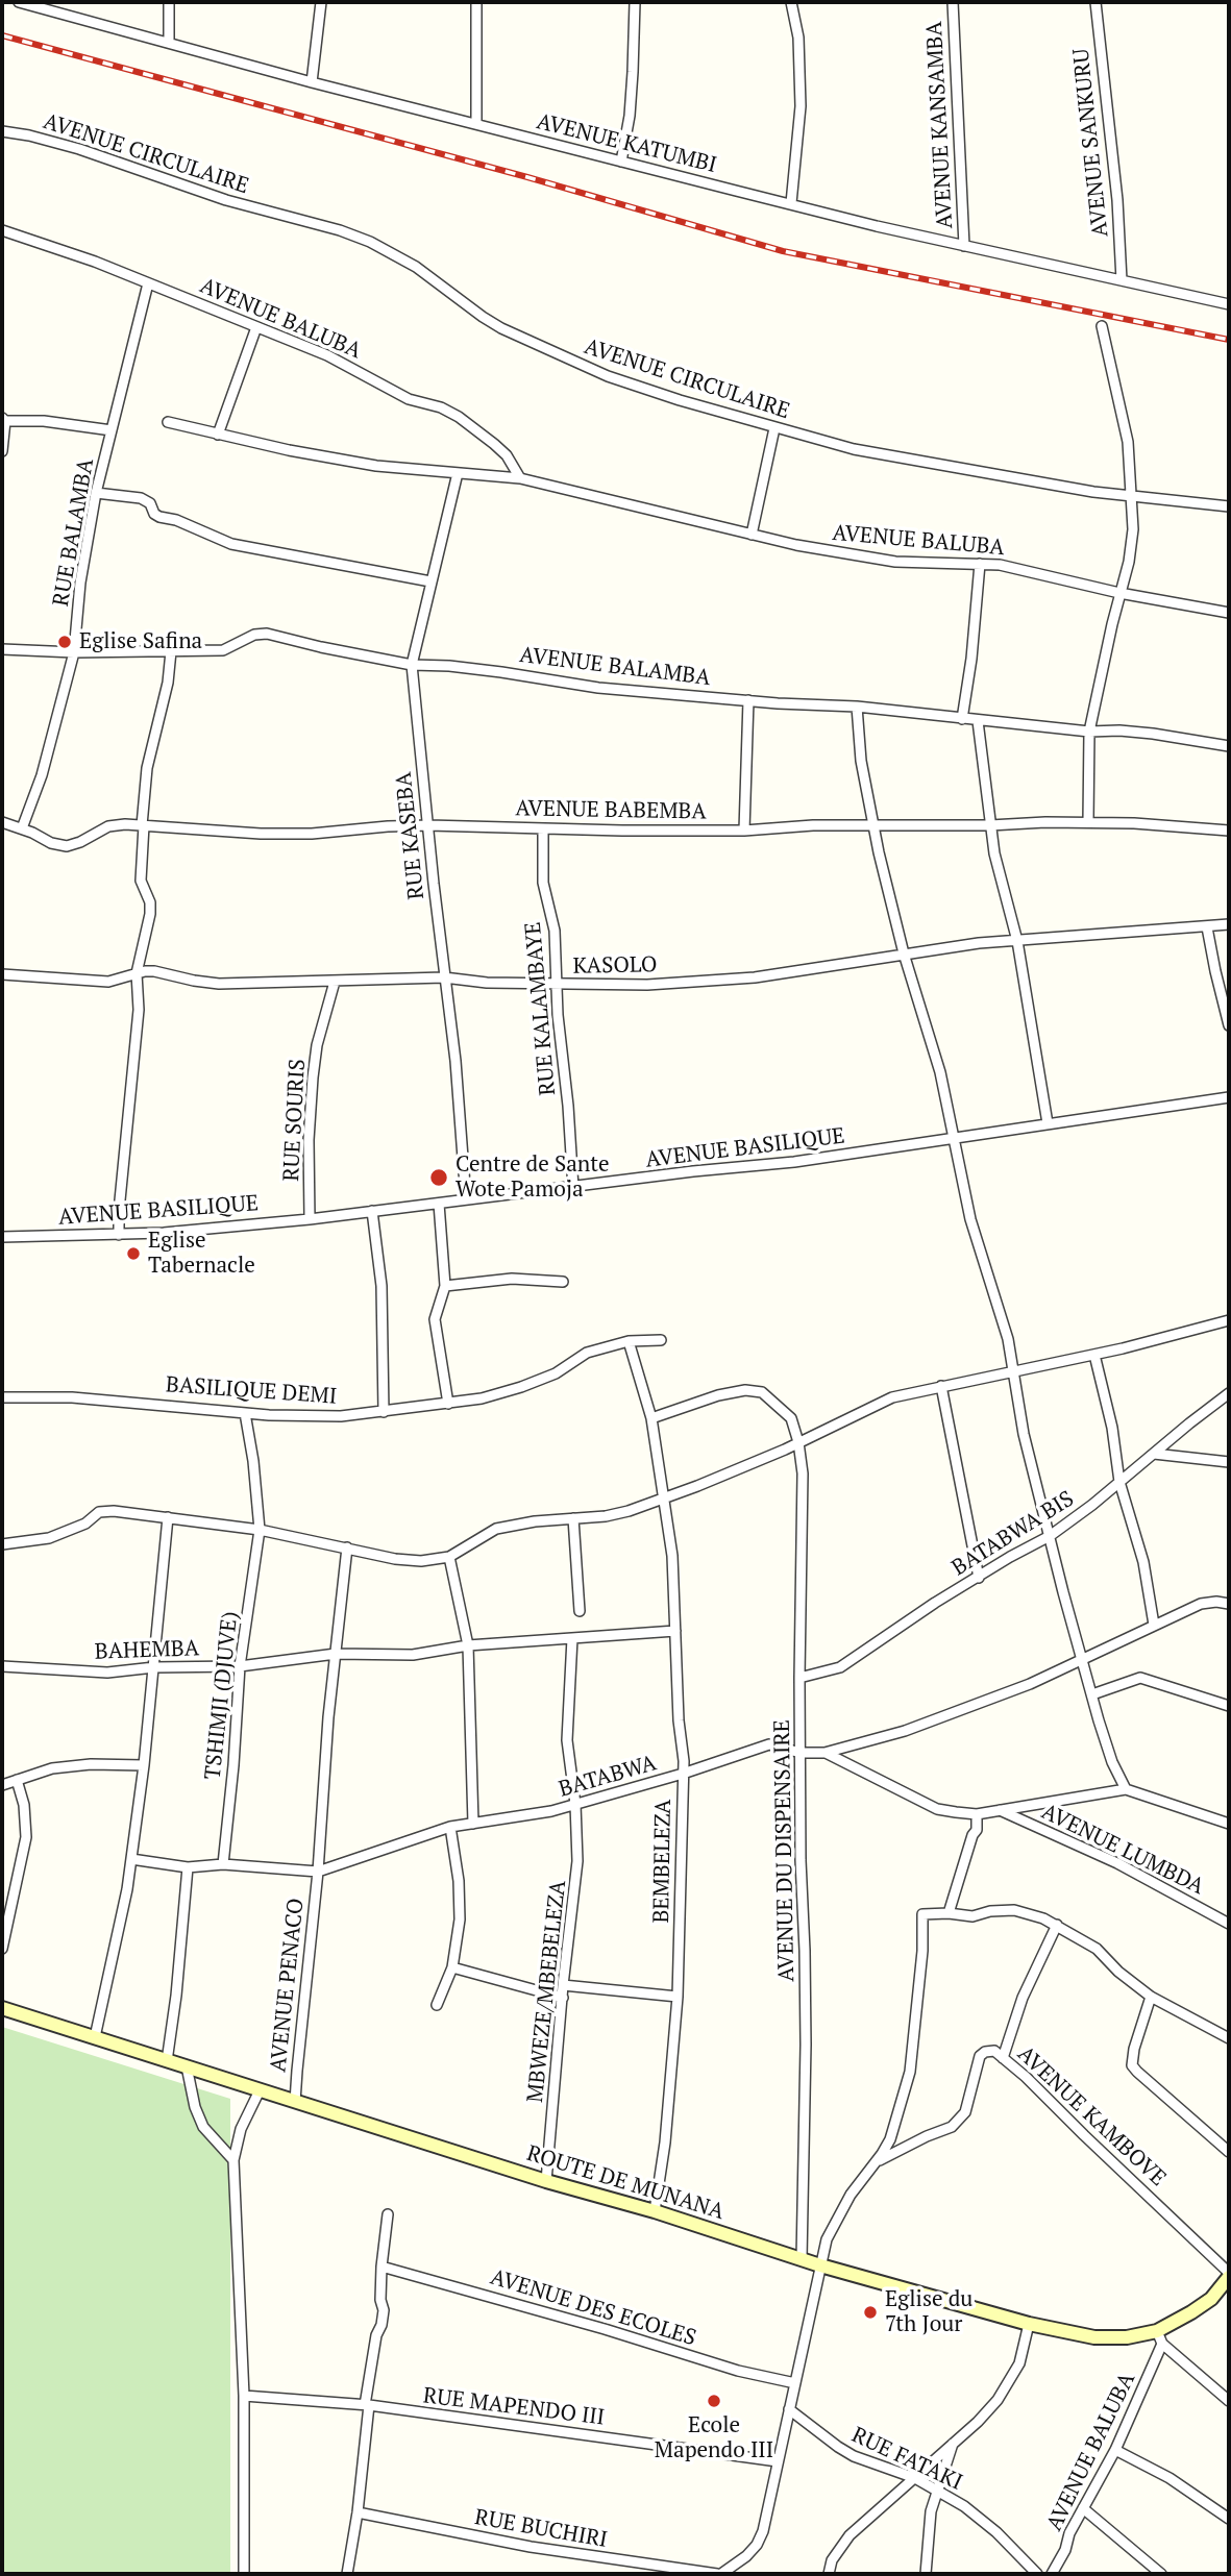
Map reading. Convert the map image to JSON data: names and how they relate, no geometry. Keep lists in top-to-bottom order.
{
  "streets": {
    "main road": ["ROUTE DE MUNANA"],
    "street": [
      "AVENUE KANSAMBA",
      "AVENUE SANKURU",
      "AVENUE KATUMBI",
      "AVENUE CIRCULAIRE",
      "AVENUE BALUBA",
      "RUE BALAMBA",
      "AVENUE BALAMBA",
      "AVENUE BABEMBA",
      "RUE KASEBA",
      "KASOLO",
      "RUE KALAMBAYE",
      "RUE SOURIS",
      "AVENUE BASILIQUE",
      "BASILIQUE DEMI",
      "BATABWA BIS",
      "BAHEMBA",
      "TSHIMJI (DJUVE)",
      "BATABWA",
      "AVENUE LUMBDA",
      "AVENUE DU DISPENSAIRE",
      "BEMBELEZA",
      "AVENUE PENACO",
      "MBWEZE/MBEBELEZA",
      "AVENUE KAMBOVE",
      "AVENUE DES ECOLES",
      "RUE MAPENDO III",
      "RUE FATAKI",
      "RUE BUCHIRI"
    ]
  },
  "crossings": [
    ["AVENUE KANSAMBA", "AVENUE KATUMBI"],
    ["AVENUE SANKURU", "AVENUE KATUMBI"],
    ["AVENUE BALUBA", "RUE BALAMBA"],
    ["AVENUE BALUBA", "RUE KASEBA"],
    ["RUE BALAMBA", "AVENUE BALAMBA"],
    ["RUE BALAMBA", "AVENUE BABEMBA"],
    ["AVENUE BALAMBA", "RUE KASEBA"],
    ["AVENUE BABEMBA", "RUE KASEBA"],
    ["AVENUE BABEMBA", "RUE KALAMBAYE"],
    ["RUE KASEBA", "KASOLO"],
    ["RUE KASEBA", "AVENUE BASILIQUE"],
    ["KASOLO", "RUE KALAMBAYE"],
    ["KASOLO", "RUE SOURIS"],
    ["RUE KALAMBAYE", "AVENUE BASILIQUE"],
    ["RUE SOURIS", "AVENUE BASILIQUE"],
    ["BASILIQUE DEMI", "TSHIMJI (DJUVE)"],
    ["BASILIQUE DEMI", "BEMBELEZA"],
    ["BATABWA BIS", "AVENUE DU DISPENSAIRE"],
    ["BAHEMBA", "TSHIMJI (DJUVE)"],
    ["BAHEMBA", "BEMBELEZA"],
    ["BAHEMBA", "AVENUE PENACO"],
    ["BAHEMBA", "MBWEZE/MBEBELEZA"],
    ["TSHIMJI (DJUVE)", "BATABWA"],
    ["BATABWA", "AVENUE DU DISPENSAIRE"],
    ["BATABWA", "BEMBELEZA"],
    ["BATABWA", "AVENUE PENACO"],
    ["BATABWA", "MBWEZE/MBEBELEZA"],
    ["AVENUE DU DISPENSAIRE", "ROUTE DE MUNANA"],
    ["BEMBELEZA", "ROUTE DE MUNANA"],
    ["AVENUE PENACO", "ROUTE DE MUNANA"],
    ["MBWEZE/MBEBELEZA", "ROUTE DE MUNANA"],
    ["AVENUE KAMBOVE", "ROUTE DE MUNANA"]
  ],
  "places": [
    "Eglise Safina",
    "Centre de Sante Wote Pamoja",
    "Eglise Tabernacle",
    "Eglise du 7th Jour",
    "Ecole Mapendo III"
  ]
}
